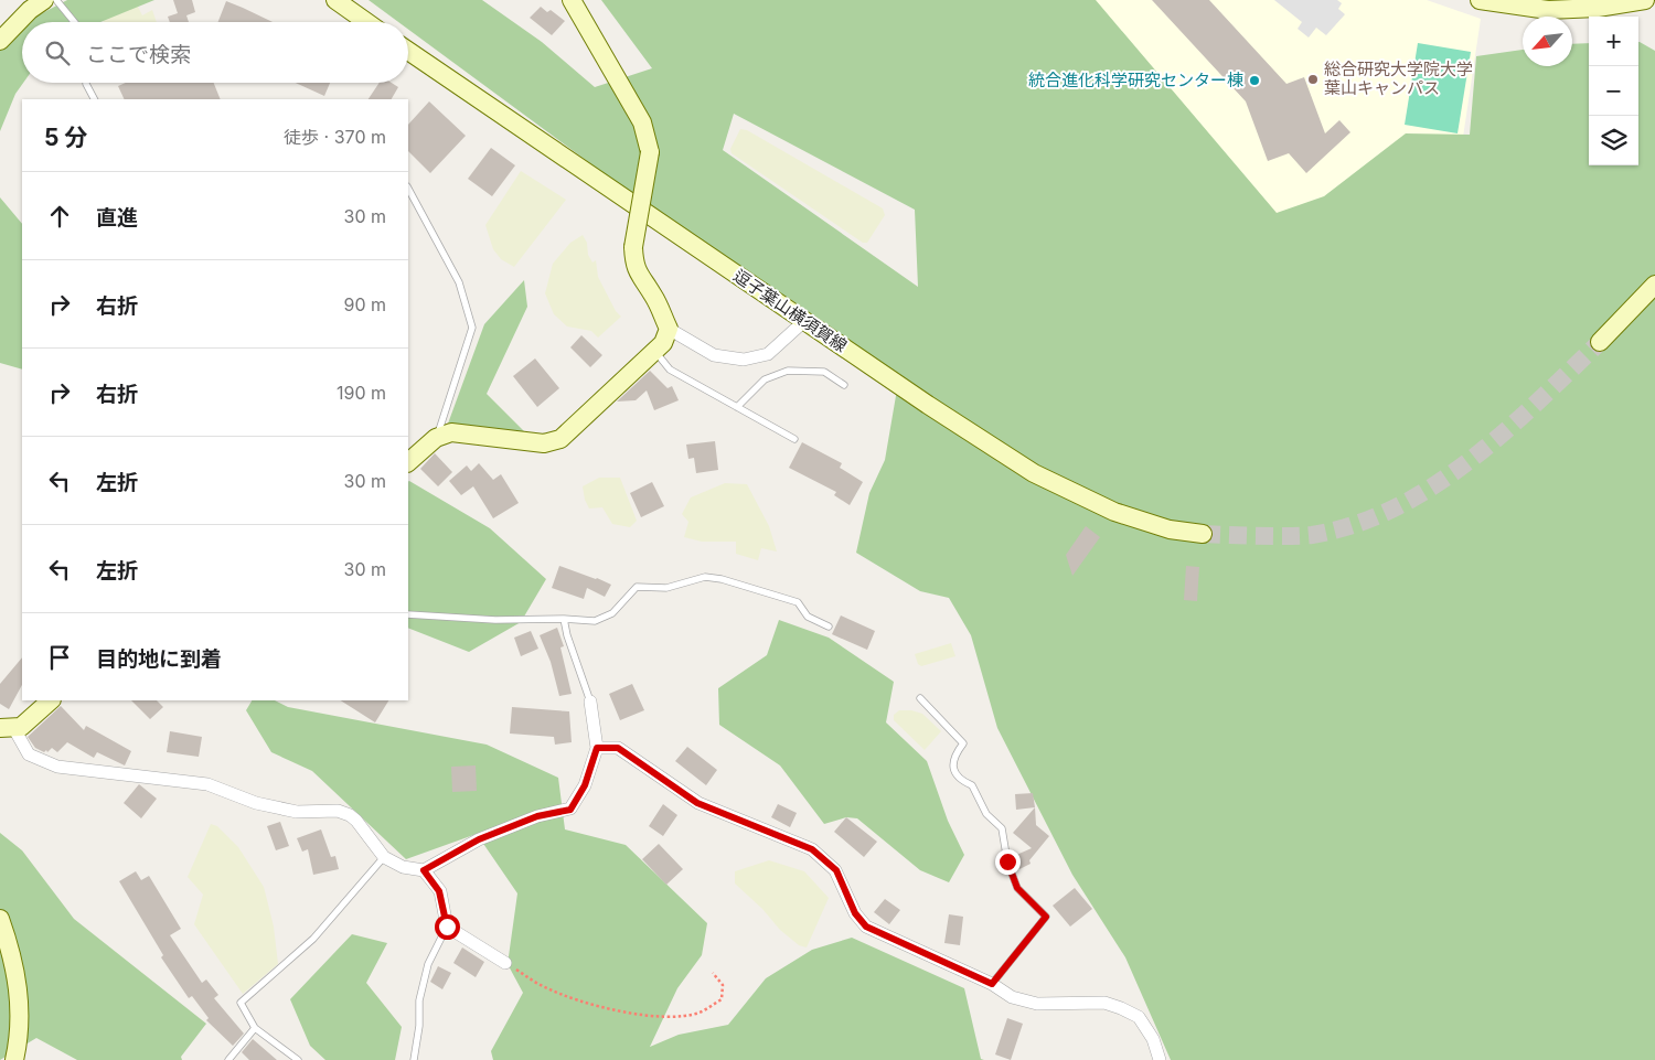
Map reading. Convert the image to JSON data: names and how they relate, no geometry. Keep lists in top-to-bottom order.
{
  "streets": {
    "main road": ["逗子葉山横須賀線"]
  },
  "places": ["総合研究大学院大学 葉山キャンパス", "統合進化科学研究センター棟"],
  "north": "bottom left",
  "page": {
    "map_buttons": ["+", "−"],
    "search": "ここで検索",
    "heading": ["5 分", "徒歩 · 370 m"],
    "list": [
      ["直進", "30 m"],
      ["右折", "90 m"],
      ["右折", "190 m"],
      ["左折", "30 m"],
      ["左折", "30 m"],
      "目的地に到着"
    ]
  }
}
